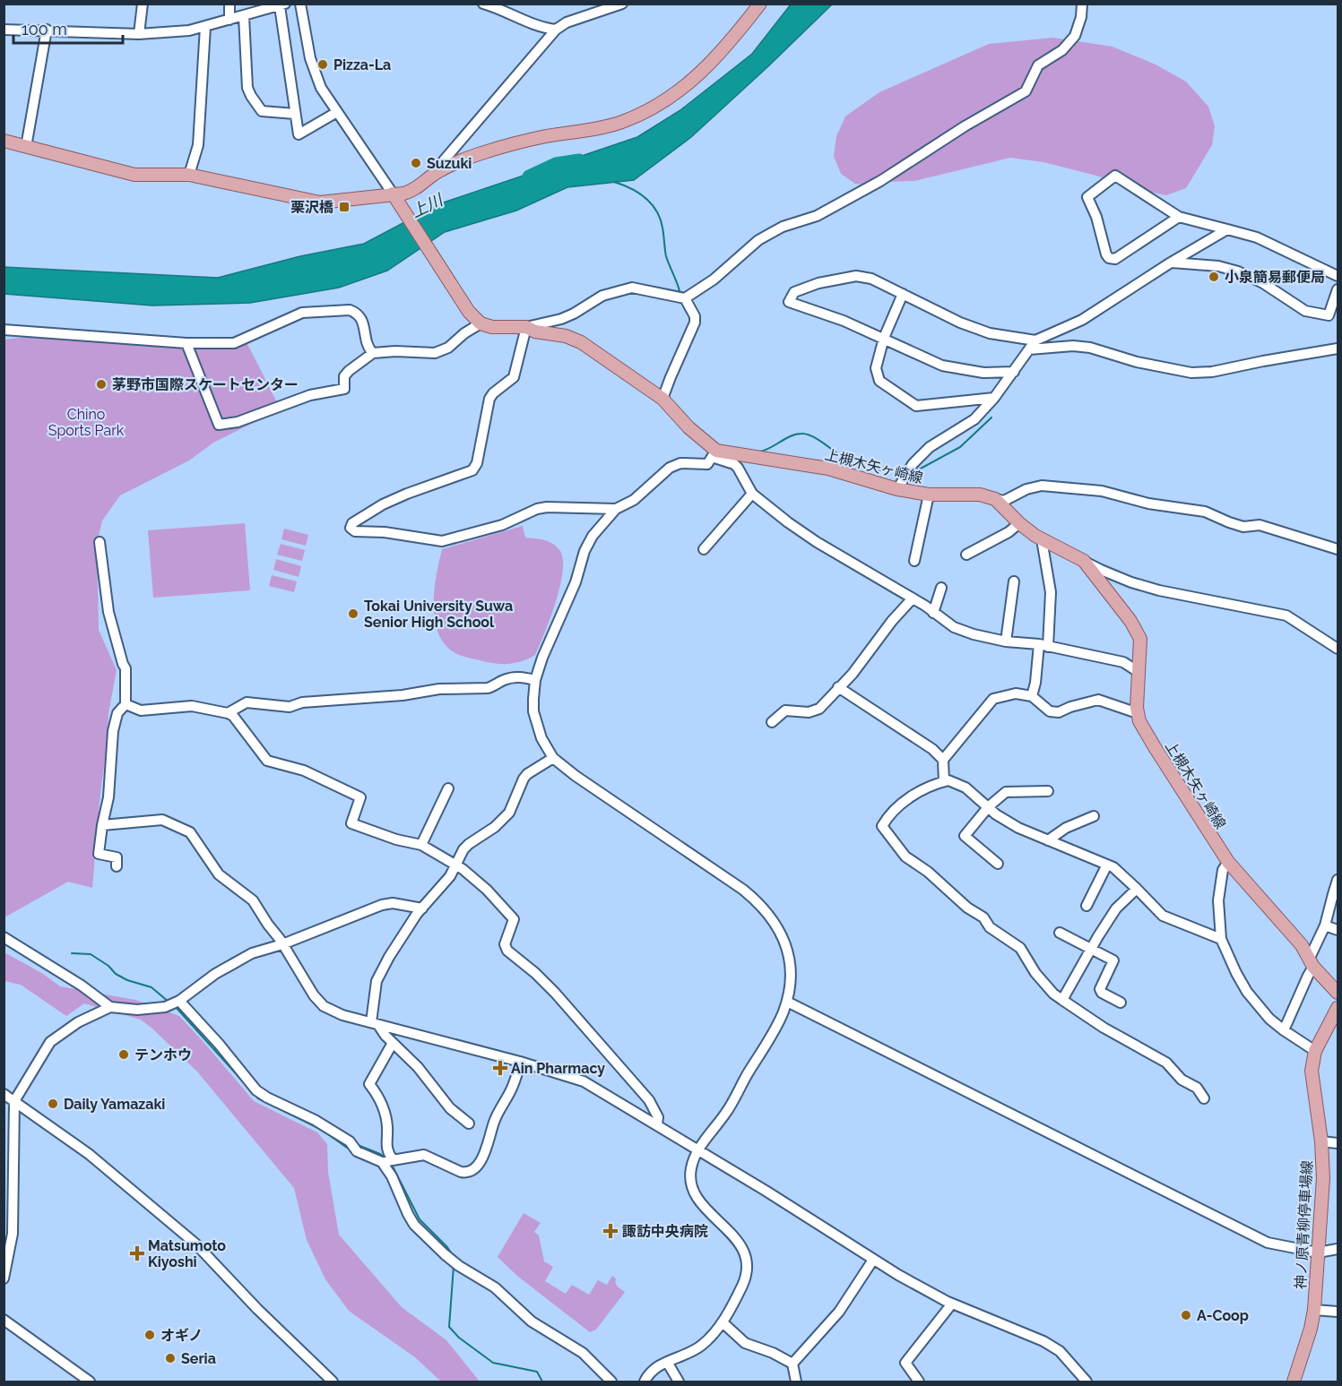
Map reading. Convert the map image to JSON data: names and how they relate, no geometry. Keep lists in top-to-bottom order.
{
  "streets": {
    "main road": ["上槻木矢ヶ崎線", "神ノ原青柳停車場線"]
  },
  "water": ["上川"],
  "parks": ["Chino Sports Park"],
  "places": {
    "other": [
      "Pizza-La",
      "Suzuki",
      "小泉簡易郵便局",
      "茅野市国際スケートセンター",
      "Tokai University Suwa Senior High School",
      "テンホウ",
      "Daily Yamazaki",
      "A-Coop",
      "オギノ",
      "Seria"
    ],
    "transit": ["栗沢橋"],
    "health": ["Ain Pharmacy", "諏訪中央病院", "Matsumoto Kiyoshi"]
  },
  "scale_bar": "100 m"
}
